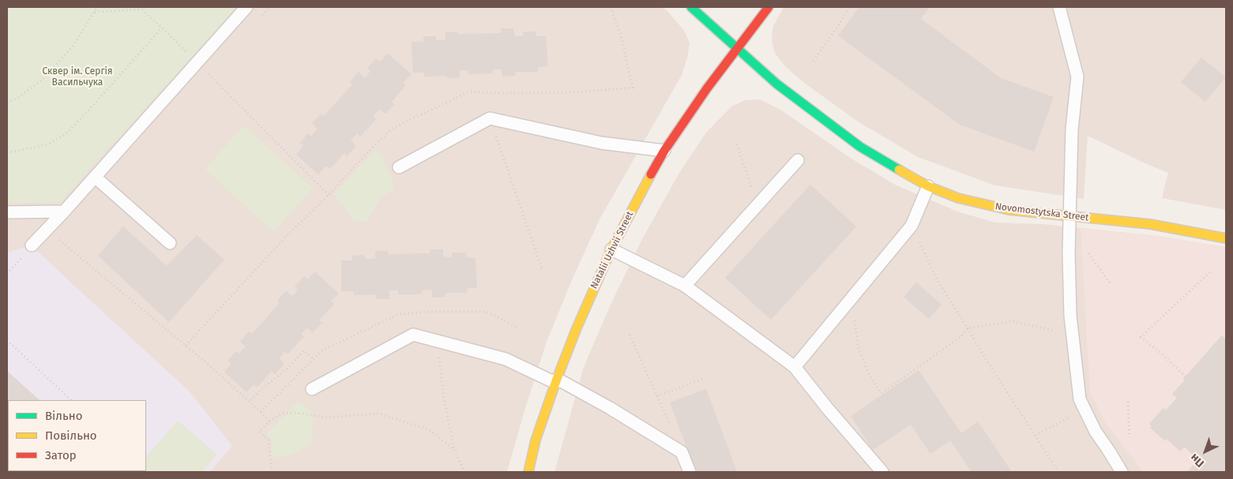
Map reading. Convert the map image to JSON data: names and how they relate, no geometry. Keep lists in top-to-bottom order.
{
  "streets": {
    "street": ["Novomostytska Street", "Natalii Uzhvii Street"]
  },
  "crossings": [
    ["Novomostytska Street", "Natalii Uzhvii Street"]
  ],
  "parks": ["Сквер ім. Сергія Васильчука"],
  "legend": ["Вільно", "Повільно", "Затор"],
  "north": "bottom left"
}
